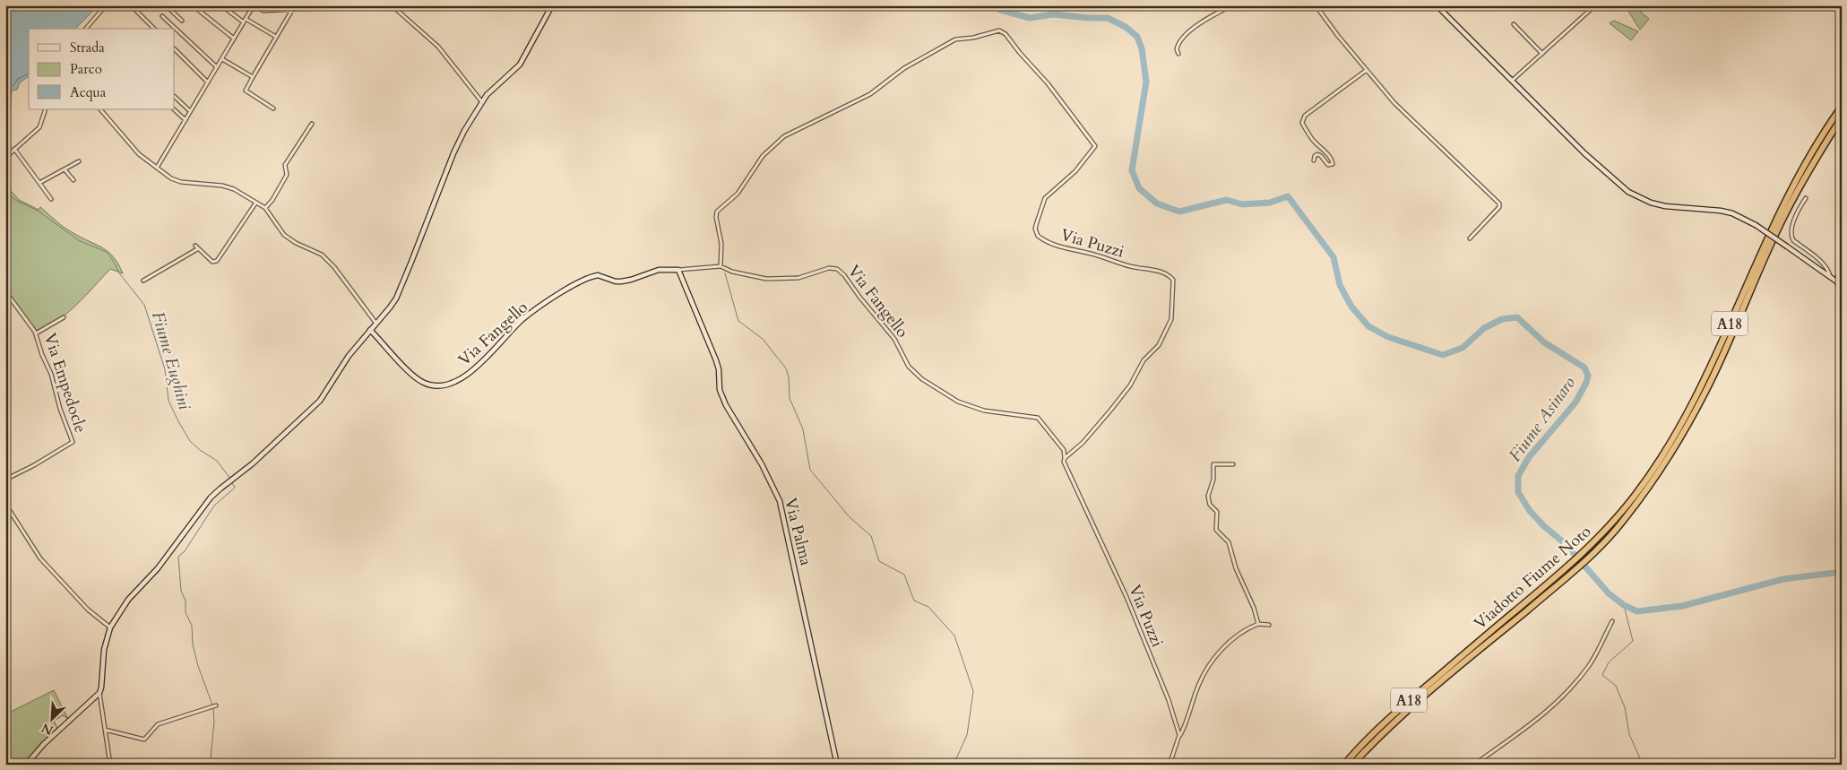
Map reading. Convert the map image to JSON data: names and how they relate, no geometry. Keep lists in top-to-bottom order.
{
  "streets": {
    "highway": ["A18", "Viadotto Fiume Noto"],
    "street": [
      "Via Puzzi",
      "Via Fangello",
      "Via Empedocle",
      "Via Palma"
    ]
  },
  "crossings": [
    ["Via Puzzi", "Via Fangello"],
    ["Via Fangello", "Via Palma"]
  ],
  "water": ["Fiume Eughini", "Fiume Asinaro"],
  "legend": ["Strada", "Parco", "Acqua"],
  "north": "bottom left"
}
